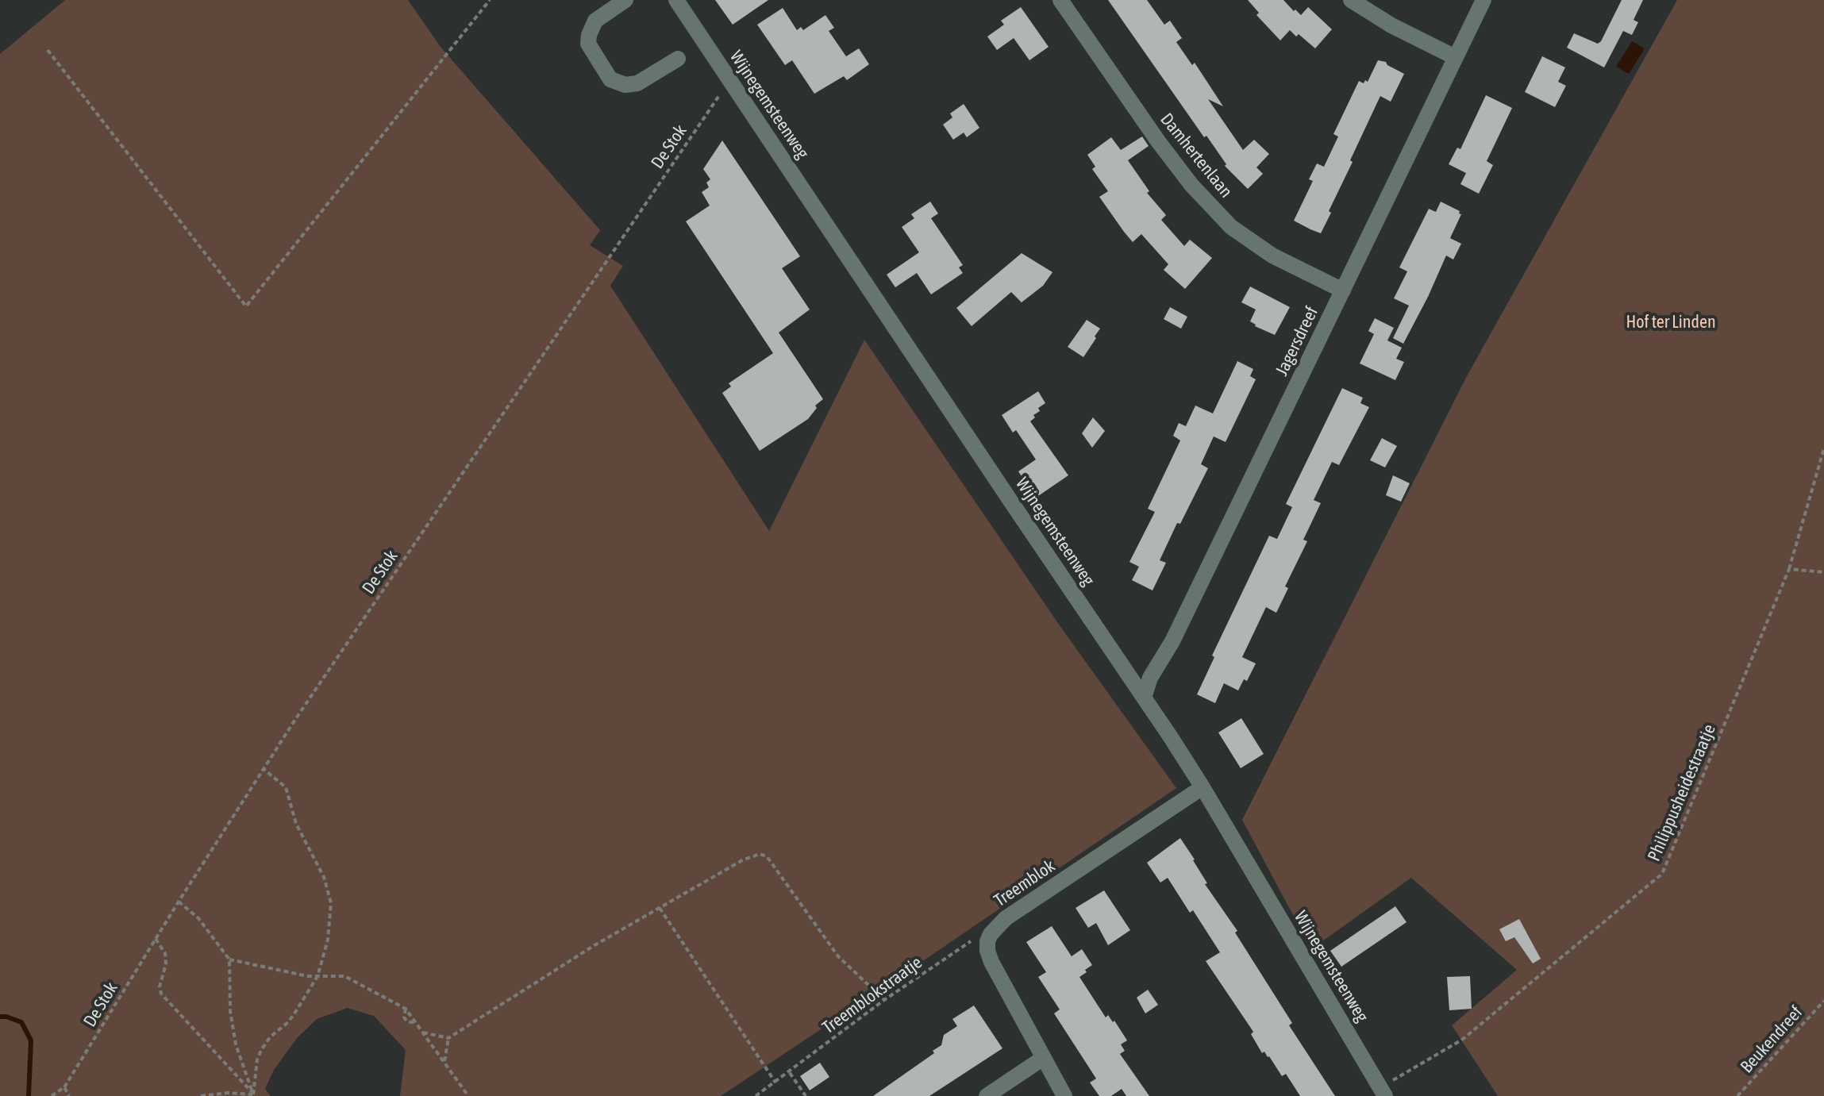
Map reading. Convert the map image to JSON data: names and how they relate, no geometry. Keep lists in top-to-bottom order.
{
  "streets": {
    "street": [
      "Wijnegemsteenweg",
      "Damhertenlaan",
      "Jagersdreef",
      "Treemblok"
    ],
    "path": [
      "De Stok",
      "Philippusheidestraatje",
      "Treemblokstraatje",
      "Beukendreef"
    ]
  },
  "crossings": [
    ["Wijnegemsteenweg", "De Stok"],
    ["Wijnegemsteenweg", "Jagersdreef"],
    ["Wijnegemsteenweg", "Philippusheidestraatje"],
    ["Wijnegemsteenweg", "Treemblok"],
    ["Damhertenlaan", "Jagersdreef"]
  ],
  "parks": ["Hof ter Linden"]
}
